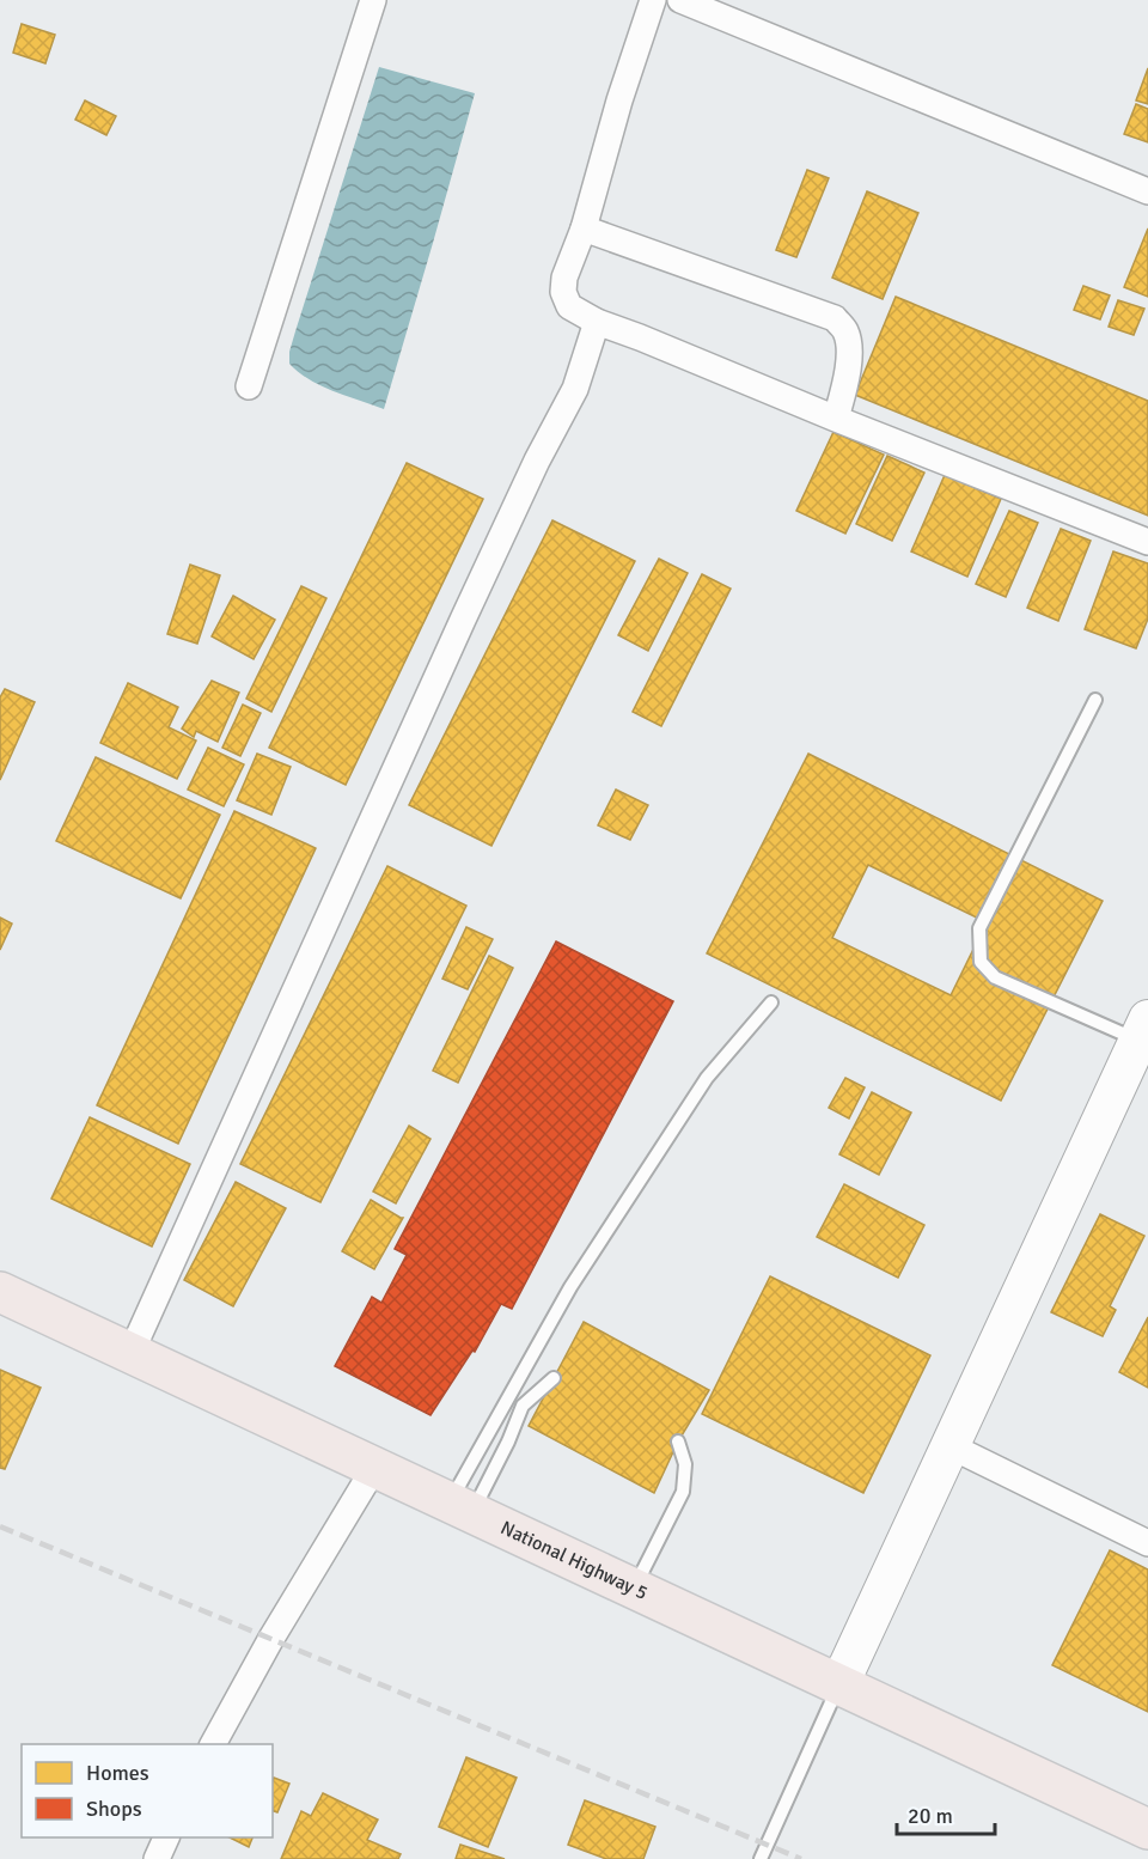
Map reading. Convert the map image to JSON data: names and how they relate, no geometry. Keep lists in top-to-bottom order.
{
  "streets": {
    "highway": ["National Highway 5"]
  },
  "legend": ["Homes", "Shops"],
  "scale_bar": "20 m"
}
